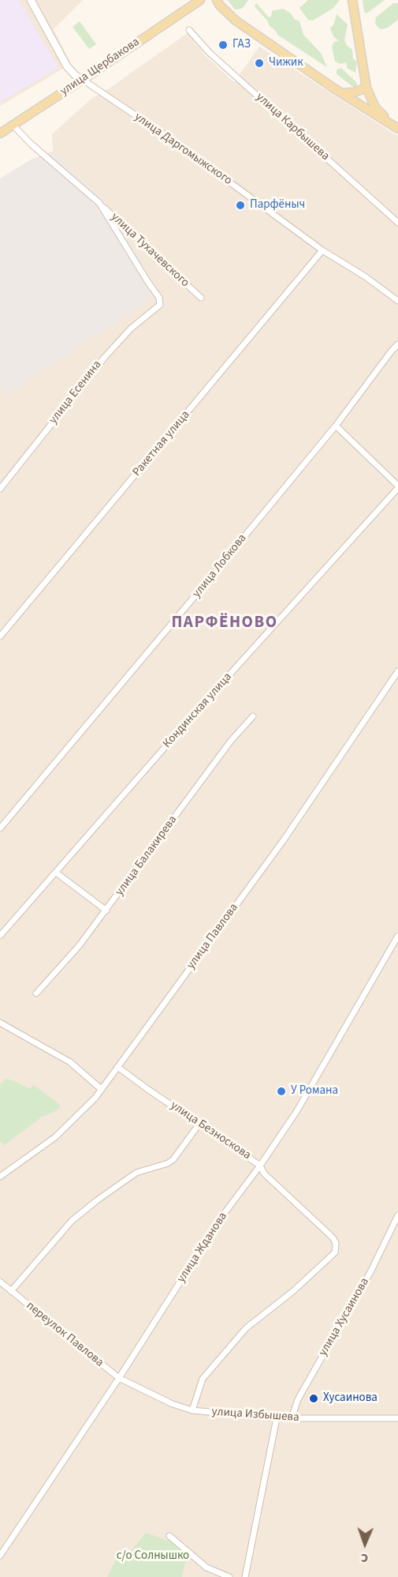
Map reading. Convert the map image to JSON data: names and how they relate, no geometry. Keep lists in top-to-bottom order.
{
  "streets": {
    "main road": ["улица Щербакова"],
    "street": [
      "улица Карбышева",
      "улица Даргомыжского",
      "улица Тухачевского",
      "улица Есенина",
      "Ракетная улица",
      "улица Лобкова",
      "Кондинская улица",
      "улица Балакирева",
      "улица Павлова",
      "улица Безноскова",
      "улица Жданова",
      "улица Хусаинова",
      "переулок Павлова",
      "улица Избышева"
    ]
  },
  "crossings": [
    ["улица Щербакова", "улица Даргомыжского"],
    ["улица Щербакова", "улица Тухачевского"],
    ["улица Даргомыжского", "Ракетная улица"],
    ["улица Тухачевского", "улица Есенина"],
    ["улица Павлова", "улица Безноскова"],
    ["улица Безноскова", "улица Жданова"],
    ["улица Безноскова", "улица Избышева"],
    ["улица Жданова", "переулок Павлова"],
    ["улица Жданова", "улица Избышева"],
    ["улица Хусаинова", "улица Избышева"],
    ["переулок Павлова", "улица Избышева"]
  ],
  "districts": ["ПАРФЁНОВО"],
  "parks": ["с/о Солнышко"],
  "places": [
    "ГАЗ",
    "Чижик",
    "Парфёныч",
    "У Романа",
    "Хусаинова"
  ],
  "north": "bottom"
}
